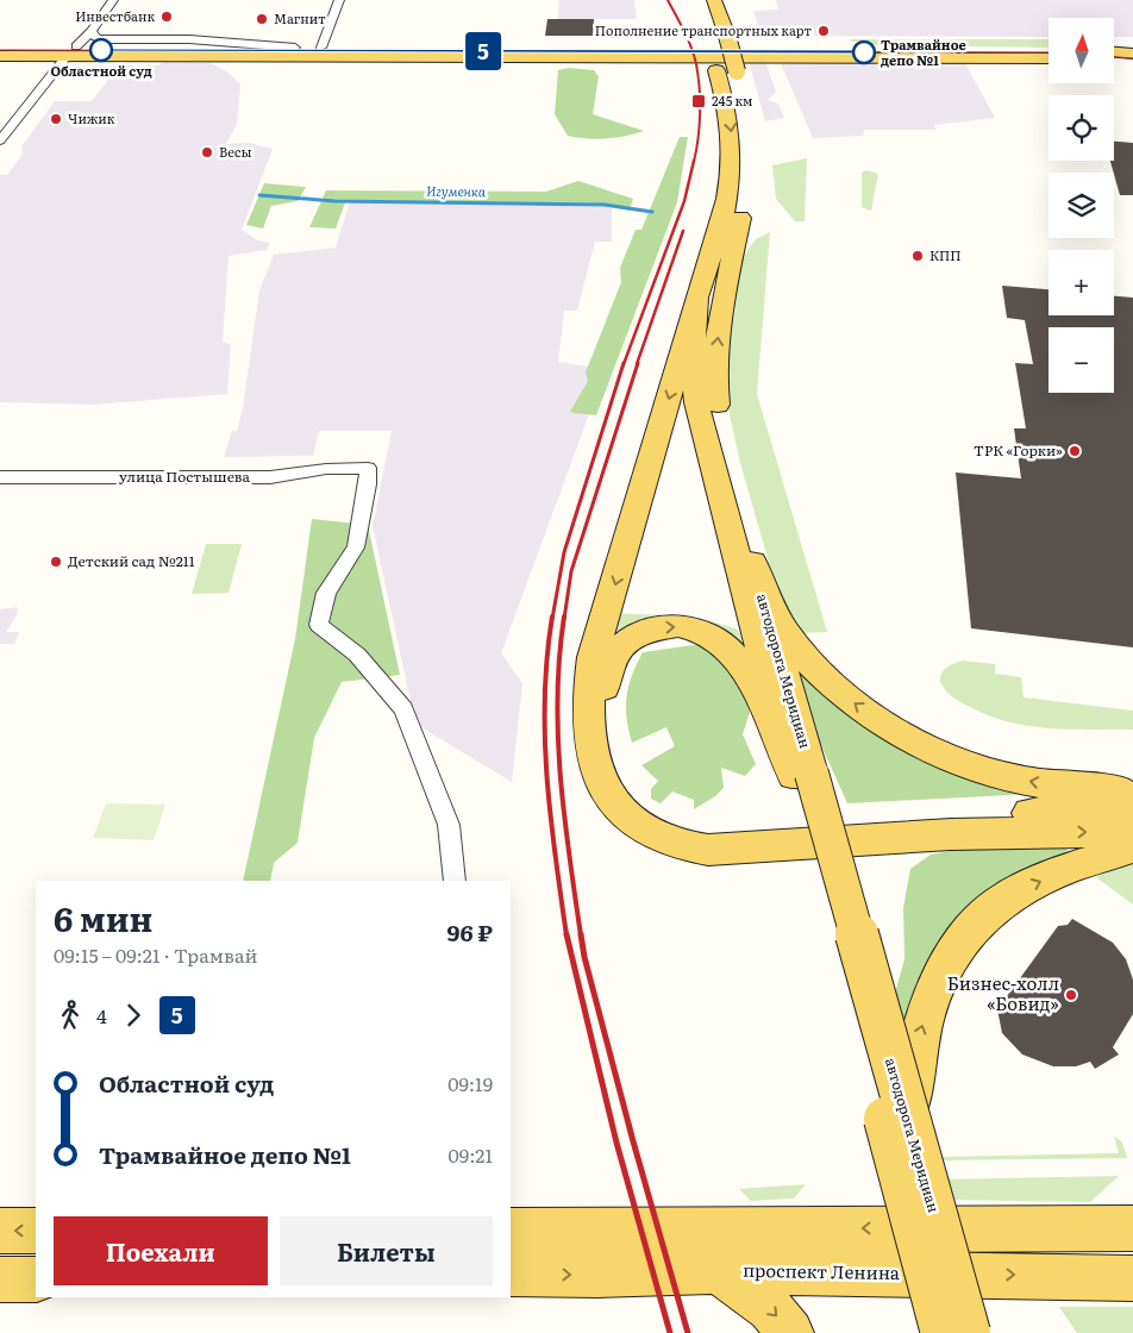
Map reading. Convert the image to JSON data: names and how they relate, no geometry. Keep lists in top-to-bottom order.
{
  "streets": {
    "main road": ["автодорога Меридиан", "проспект Ленина"],
    "street": ["улица Постышева"]
  },
  "water": ["Игуменка"],
  "places": {
    "other": [
      "Инвестбанк",
      "Магнит",
      "Пополнение транспортных карт",
      "Областной суд",
      "Трамвайное депо №1",
      "Чижик",
      "Весы",
      "КПП",
      "ТРК «Горки»",
      "Детский сад №211",
      "Бизнес-холл «Бовид»"
    ],
    "transit": ["245 км"]
  },
  "lines": ["tram line 5"],
  "north": "top",
  "page": {
    "on_map": "5",
    "map_buttons": ["+", "−"],
    "heading": ["6 мин", "09:15 – 09:21 · Трамвай", "96 ₽"],
    "legs": ["4", "5"],
    "list": [
      {
        "name": "Областной суд",
        "value": "09:19"
      },
      {
        "name": "Трамвайное депо №1",
        "value": "09:21"
      }
    ],
    "buttons": ["Поехали", "Билеты"]
  }
}
